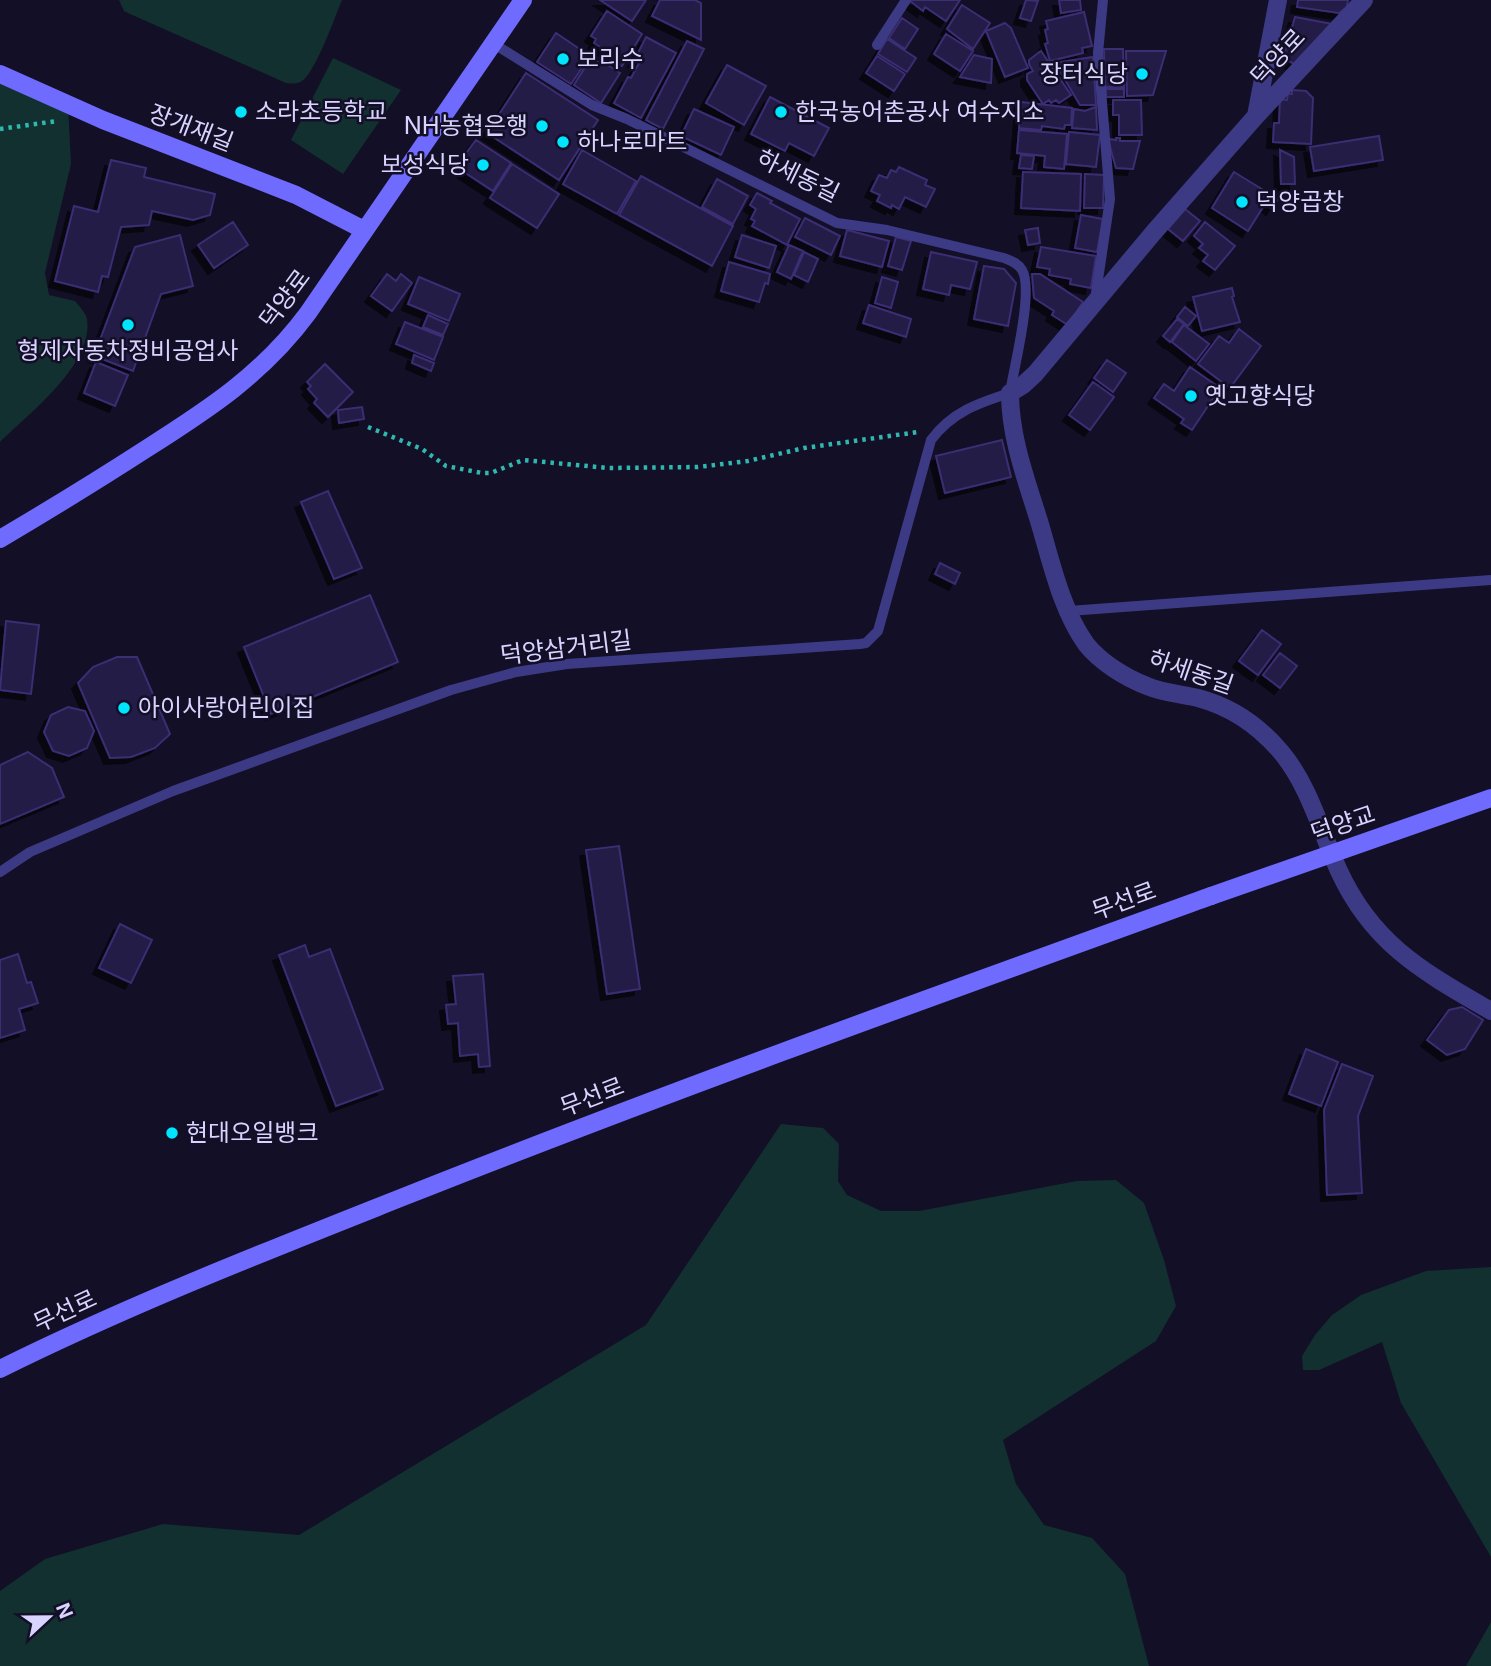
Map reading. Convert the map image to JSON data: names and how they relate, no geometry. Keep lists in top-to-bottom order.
{
  "streets": {
    "street": [
      "덕양로",
      "장개재길",
      "하세동길",
      "덕양교",
      "무선로"
    ],
    "lane": ["덕양삼거리길"]
  },
  "crossings": [
    ["덕양로", "장개재길"],
    ["덕양로", "하세동길"],
    ["하세동길", "덕양삼거리길"],
    ["덕양교", "무선로"]
  ],
  "places": [
    "보리수",
    "장터식당",
    "소라초등학교",
    "한국농어촌공사 여수지소",
    "NH농협은행",
    "하나로마트",
    "보성식당",
    "덕양곱창",
    "형제자동차정비공업사",
    "옛고향식당",
    "아이사랑어린이집",
    "현대오일뱅크"
  ],
  "north": "right"
}
